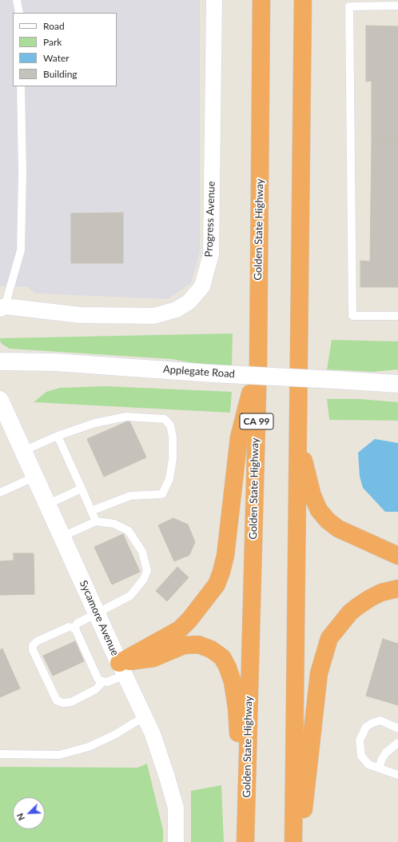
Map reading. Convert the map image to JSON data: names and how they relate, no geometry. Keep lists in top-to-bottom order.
{
  "streets": {
    "highway": ["Golden State Highway", "CA 99"],
    "main road": ["Applegate Road", "Sycamore Avenue"],
    "street": ["Progress Avenue"]
  },
  "legend": [
    "Road",
    "Park",
    "Water",
    "Building"
  ],
  "north": "bottom left"
}
